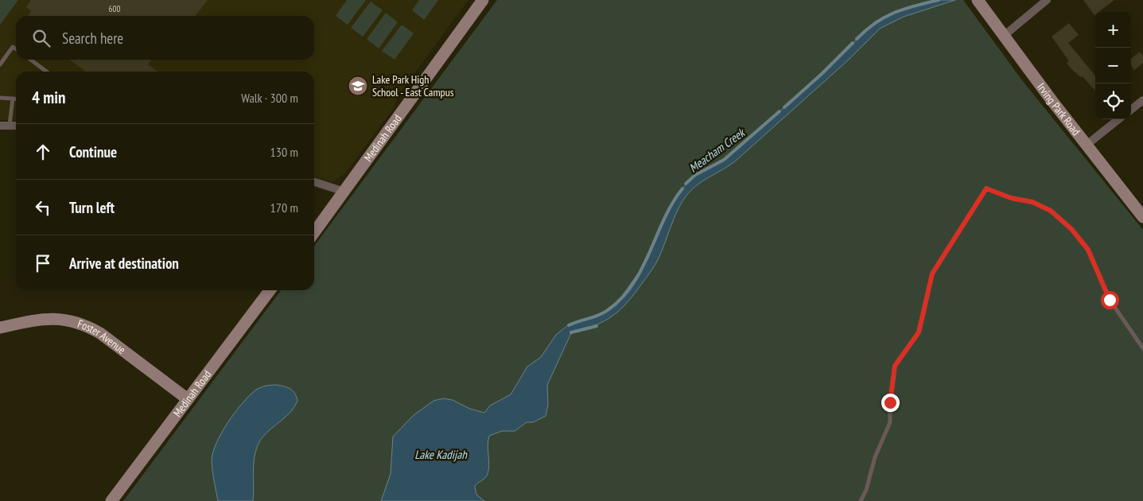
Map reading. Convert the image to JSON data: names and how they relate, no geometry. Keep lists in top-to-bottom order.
{
  "streets": {
    "main road": ["Irving Park Road", "Medinah Road", "Foster Avenue"]
  },
  "crossings": [
    ["Medinah Road", "Foster Avenue"]
  ],
  "water": ["Meacham Creek", "Lake Kadijah"],
  "places": {
    "school or university": ["Lake Park High School - East Campus"]
  },
  "house_numbers": ["600"],
  "page": {
    "map_buttons": ["+", "−"],
    "search": "Search here",
    "heading": ["4 min", "Walk · 300 m"],
    "list": [
      ["Continue", "130 m"],
      ["Turn left", "170 m"],
      "Arrive at destination"
    ]
  }
}
